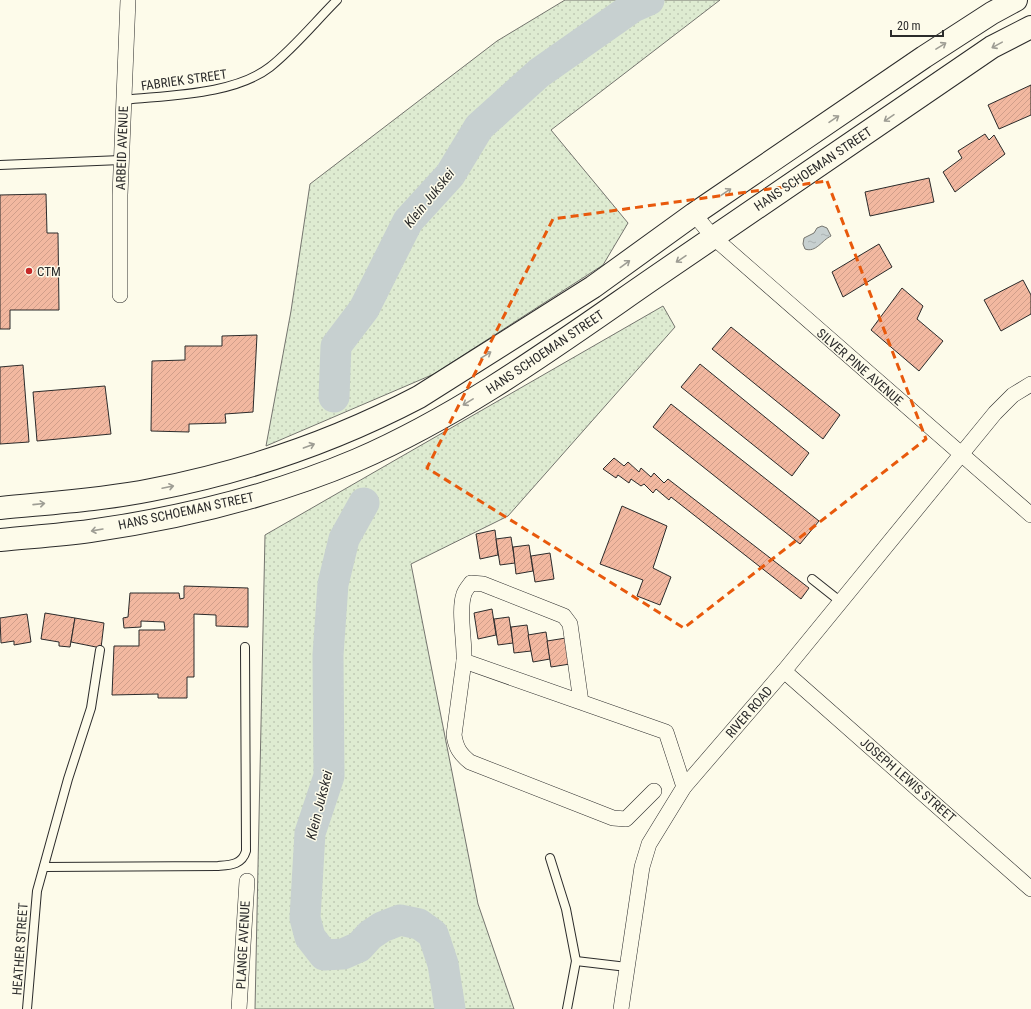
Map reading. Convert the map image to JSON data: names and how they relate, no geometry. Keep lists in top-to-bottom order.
{
  "streets": {
    "main road": ["HANS SCHOEMAN STREET"],
    "street": [
      "ARBEID AVENUE",
      "SILVER PINE AVENUE",
      "RIVER ROAD",
      "JOSEPH LEWIS STREET",
      "PLANGE AVENUE"
    ],
    "lane": ["FABRIEK STREET", "HEATHER STREET"]
  },
  "crossings": [
    ["FABRIEK STREET", "ARBEID AVENUE"],
    ["HANS SCHOEMAN STREET", "SILVER PINE AVENUE"],
    ["SILVER PINE AVENUE", "RIVER ROAD"],
    ["RIVER ROAD", "JOSEPH LEWIS STREET"]
  ],
  "water": ["Klein Jukskei"],
  "places": ["CTM"],
  "scale_bar": "20 m"
}
